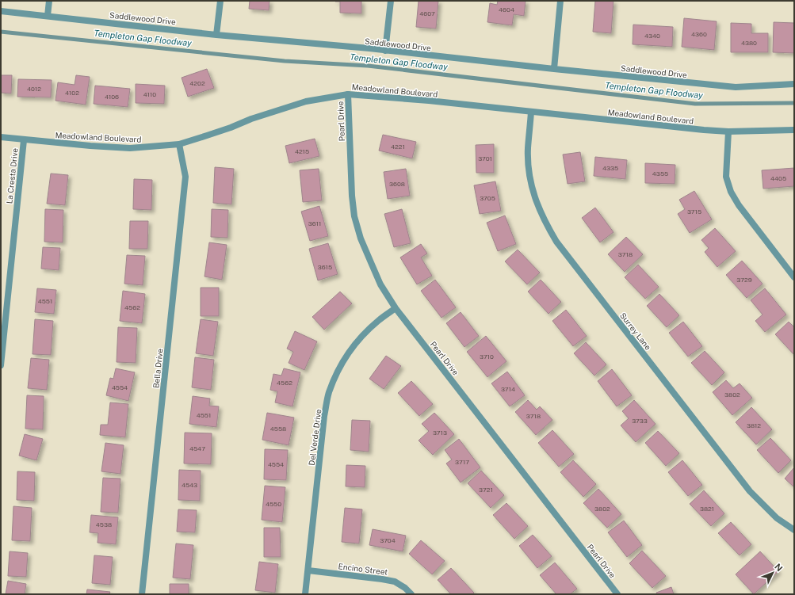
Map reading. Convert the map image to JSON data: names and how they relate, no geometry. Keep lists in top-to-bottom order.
{
  "streets": {
    "street": [
      "Saddlewood Drive",
      "Meadowland Boulevard",
      "Pearl Drive",
      "La Cresta Drive",
      "Surrey Lane",
      "Bella Drive",
      "Del Verde Drive",
      "Encino Street"
    ]
  },
  "crossings": [
    ["Meadowland Boulevard", "Pearl Drive"],
    ["Meadowland Boulevard", "La Cresta Drive"],
    ["Meadowland Boulevard", "Surrey Lane"],
    ["Meadowland Boulevard", "Bella Drive"],
    ["Pearl Drive", "Del Verde Drive"],
    ["Del Verde Drive", "Encino Street"]
  ],
  "water": ["Templeton Gap Floodway"],
  "house_numbers": [
    "4604",
    "4607",
    "4360",
    "4340",
    "4380",
    "4202",
    "4012",
    "4102",
    "4110",
    "4106",
    "4221",
    "4215",
    "3701",
    "4335",
    "4355",
    "4405",
    "3608",
    "3705",
    "3715",
    "3611",
    "3718",
    "3615",
    "3729",
    "4551",
    "4562",
    "3710",
    "4562",
    "4554",
    "3714",
    "3802",
    "4551",
    "3718",
    "3733",
    "3812",
    "4558",
    "3713",
    "4547",
    "3717",
    "4554",
    "4543",
    "3721",
    "4550",
    "3802",
    "3821",
    "4538",
    "3704"
  ],
  "north": "top right"
}
